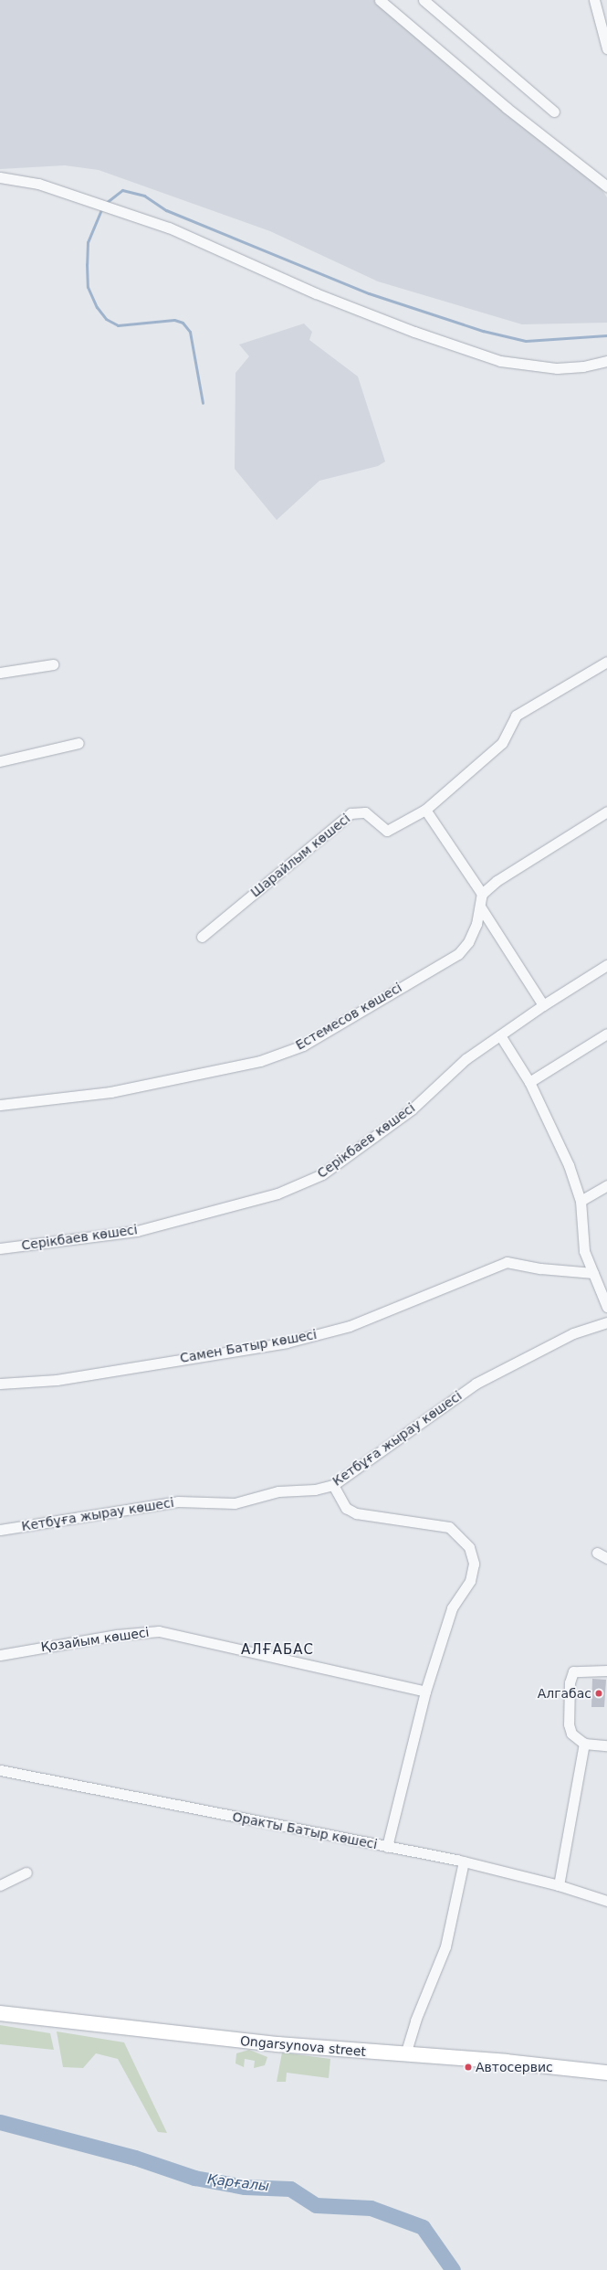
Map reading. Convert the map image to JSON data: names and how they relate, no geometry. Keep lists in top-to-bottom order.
{
  "streets": {
    "main road": ["Ongarsynova street"],
    "street": [
      "Шарайлым көшесі",
      "Естемесов көшесі",
      "Серікбаев көшесі",
      "Самен Батыр көшесі",
      "Кетбұға жырау көшесі",
      "Қозайым көшесі",
      "Оракты Батыр көшесі"
    ]
  },
  "districts": ["АЛҒАБАС"],
  "water": ["Қарғалы"],
  "places": ["Алгабас", "Автосервис"]
}
